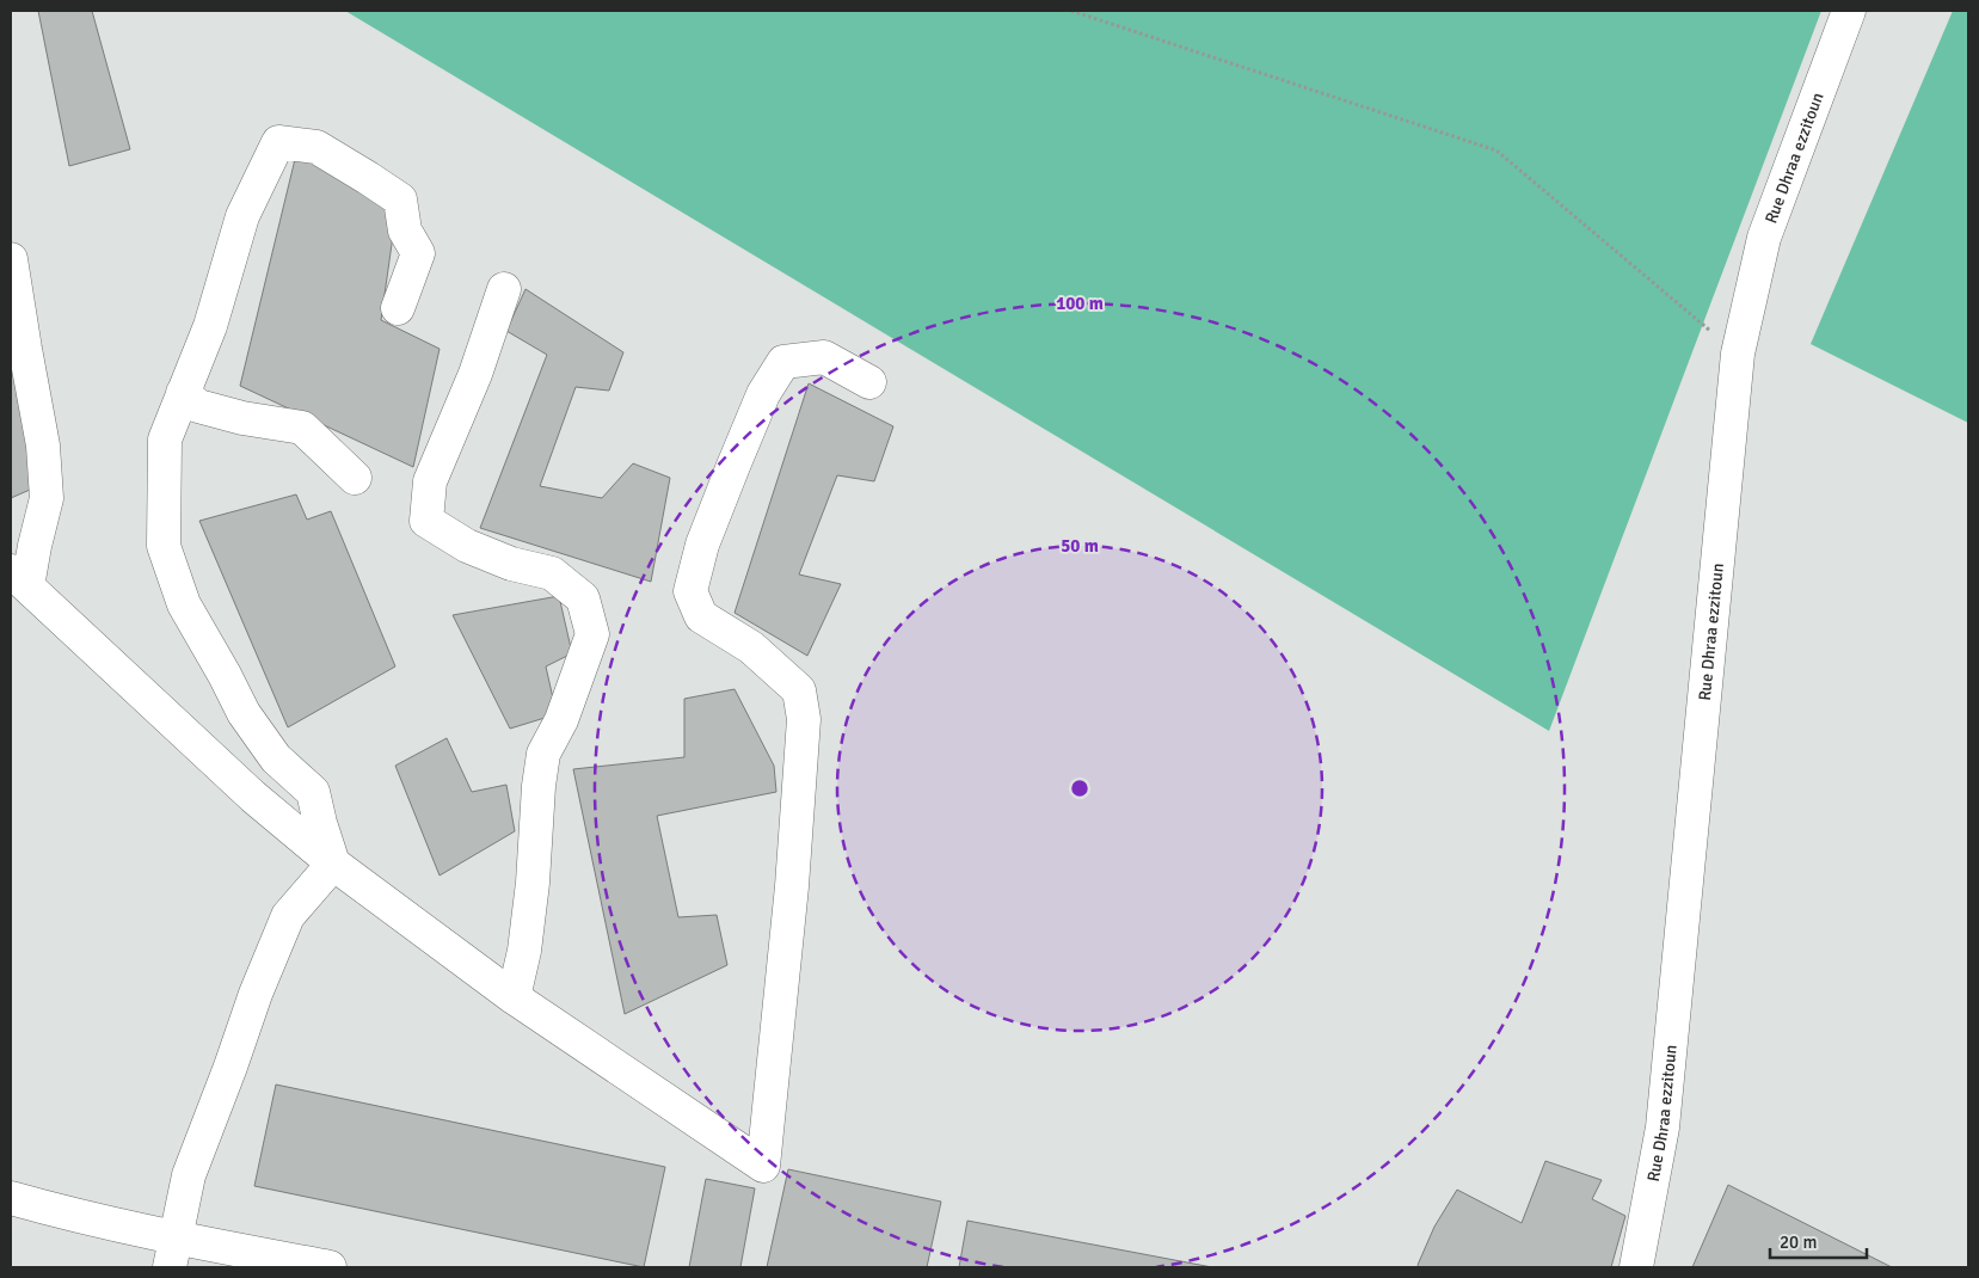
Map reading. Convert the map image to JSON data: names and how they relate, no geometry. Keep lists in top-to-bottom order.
{
  "streets": {
    "street": ["Rue Dhraa ezzitoun"]
  },
  "scale_bar": "20 m",
  "rings": ["100 m", "50 m"]
}
